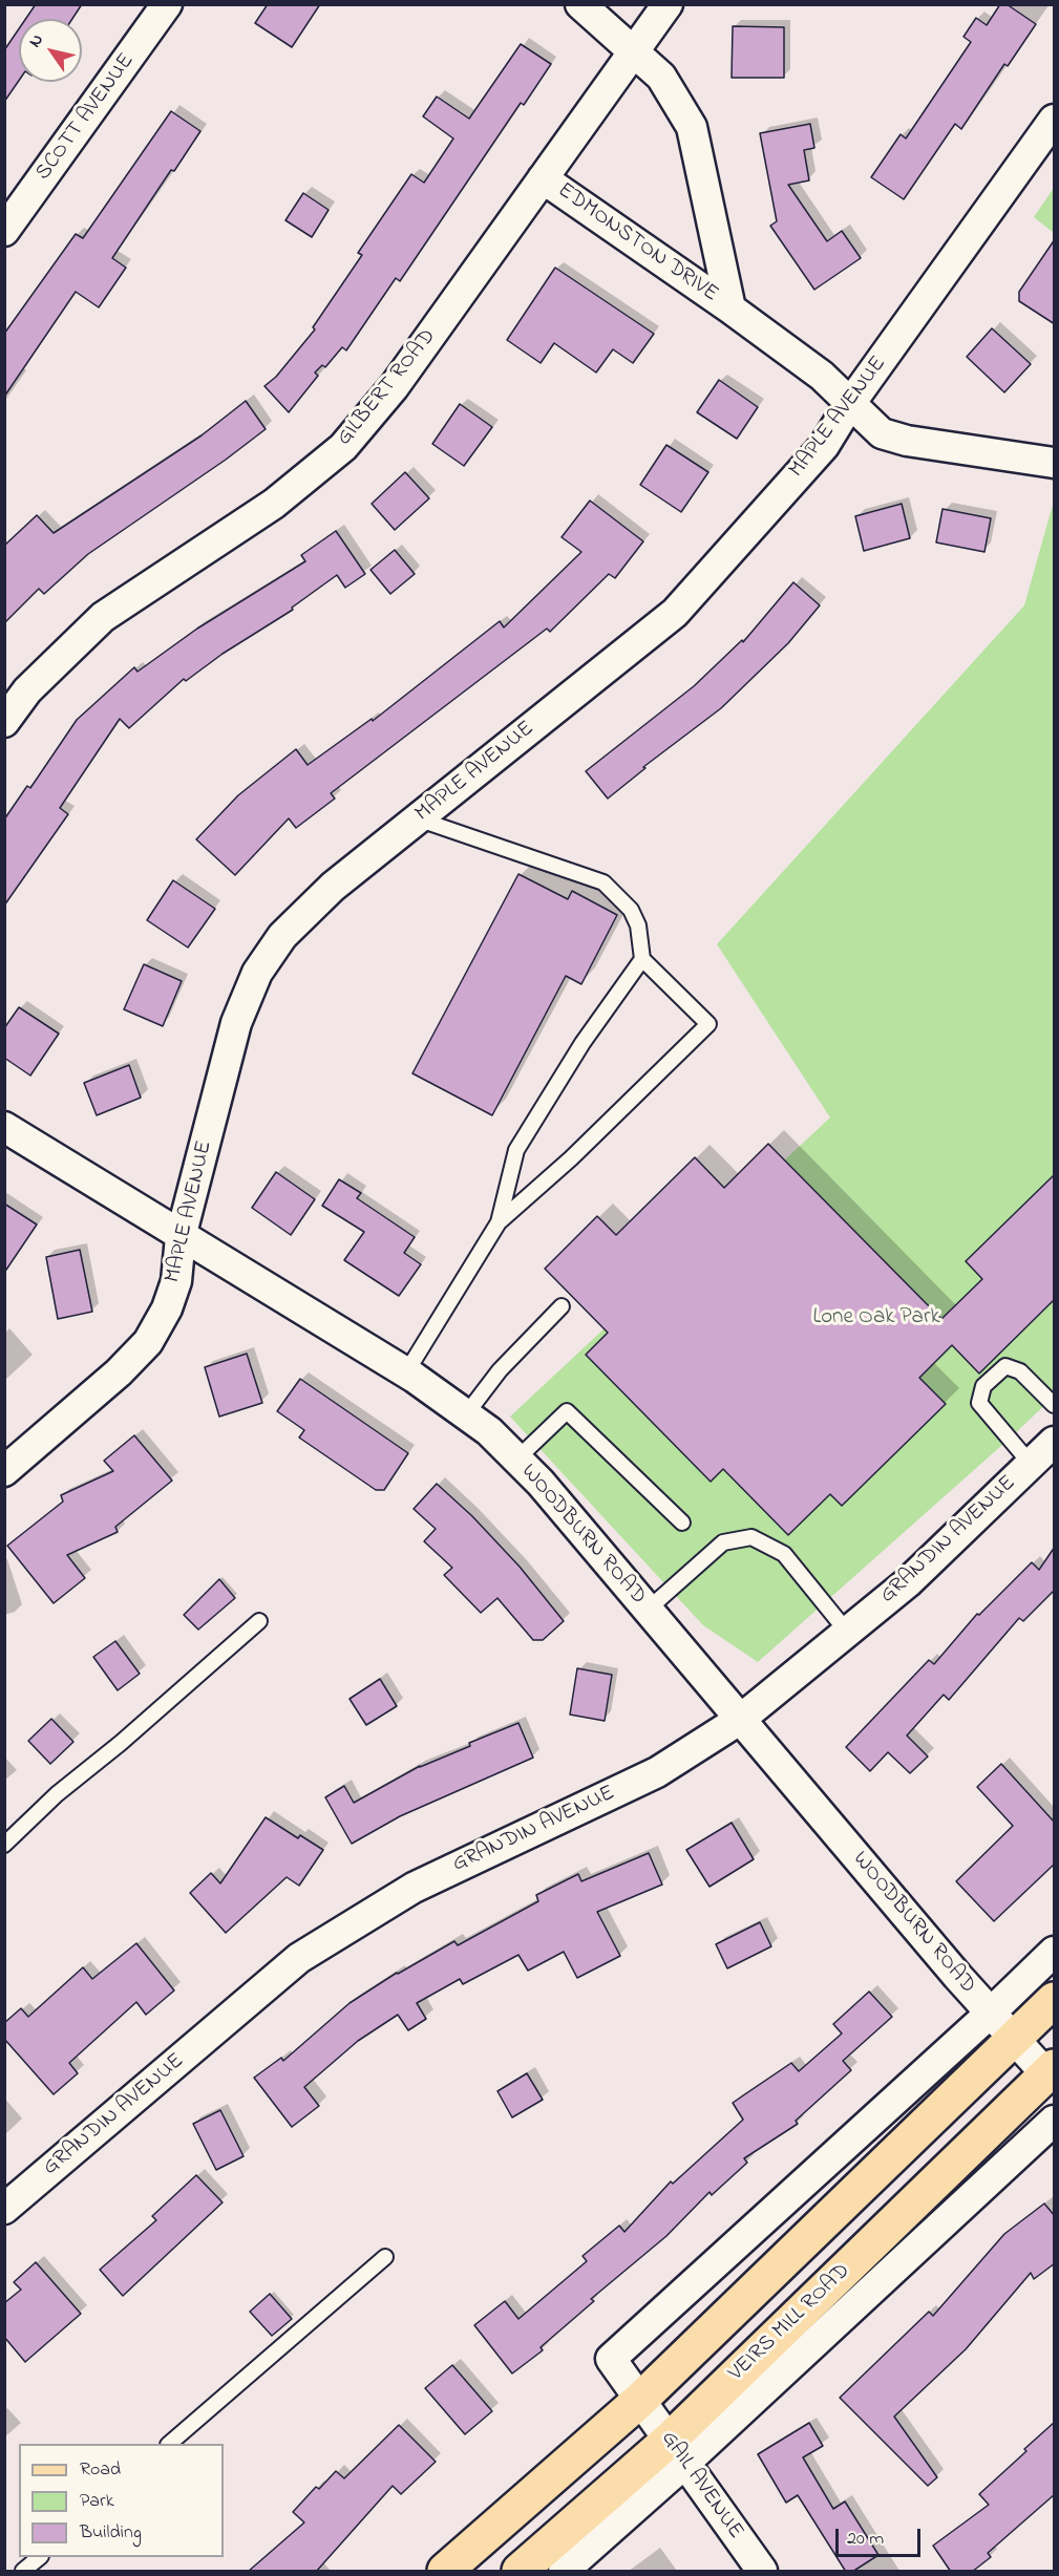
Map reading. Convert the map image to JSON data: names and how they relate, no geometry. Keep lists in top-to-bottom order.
{
  "streets": {
    "main road": ["VEIRS MILL ROAD"],
    "street": [
      "SCOTT AVENUE",
      "EDMONSTON DRIVE",
      "GILBERT ROAD",
      "MAPLE AVENUE",
      "WOODBURN ROAD",
      "GRANDIN AVENUE",
      "GAIL AVENUE"
    ]
  },
  "crossings": [
    ["EDMONSTON DRIVE", "GILBERT ROAD"],
    ["EDMONSTON DRIVE", "MAPLE AVENUE"],
    ["MAPLE AVENUE", "WOODBURN ROAD"],
    ["WOODBURN ROAD", "GRANDIN AVENUE"],
    ["WOODBURN ROAD", "VEIRS MILL ROAD"],
    ["VEIRS MILL ROAD", "GAIL AVENUE"]
  ],
  "parks": ["Lone Oak Park"],
  "legend": ["Road", "Park", "Building"],
  "scale_bar": "20 m",
  "north": "top left"
}
